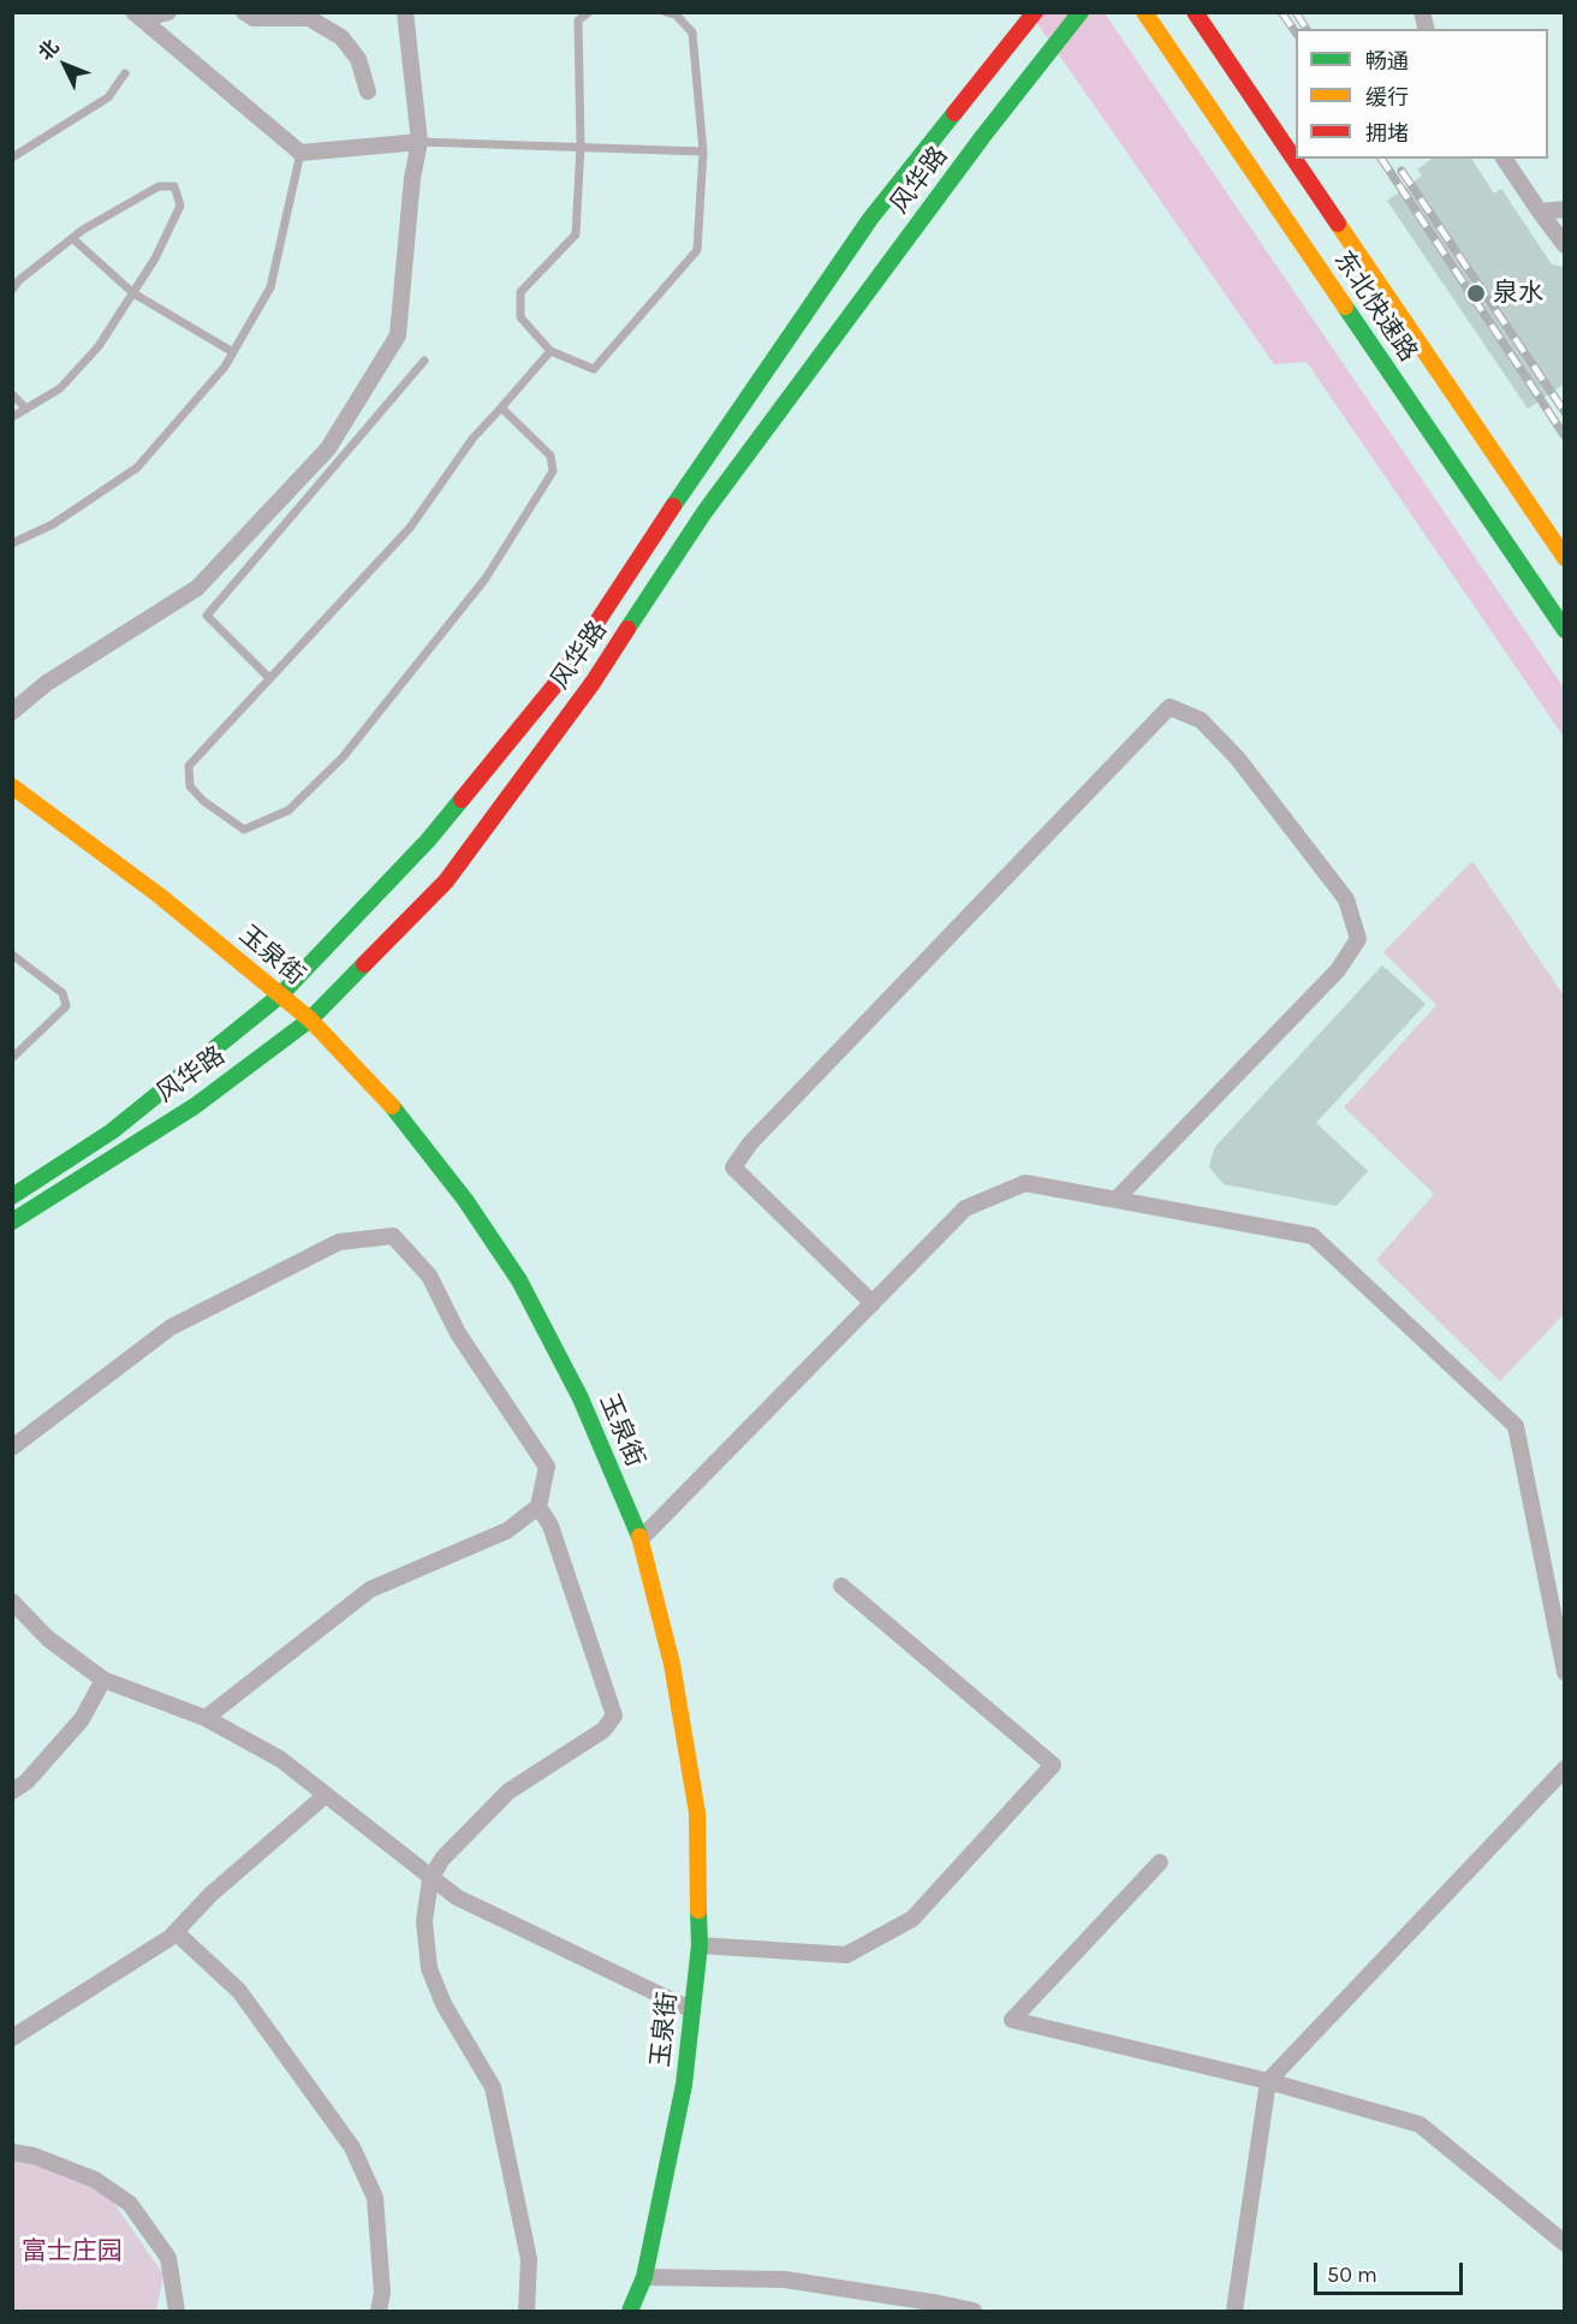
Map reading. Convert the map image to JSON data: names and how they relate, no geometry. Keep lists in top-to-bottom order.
{
  "streets": {
    "main road": ["风华路", "东北快速路", "玉泉街"]
  },
  "crossings": [
    ["风华路", "玉泉街"]
  ],
  "parks": ["富士庄园"],
  "places": ["泉水"],
  "legend": ["畅通", "缓行", "拥堵"],
  "scale_bar": "50 m",
  "north": "top left"
}
